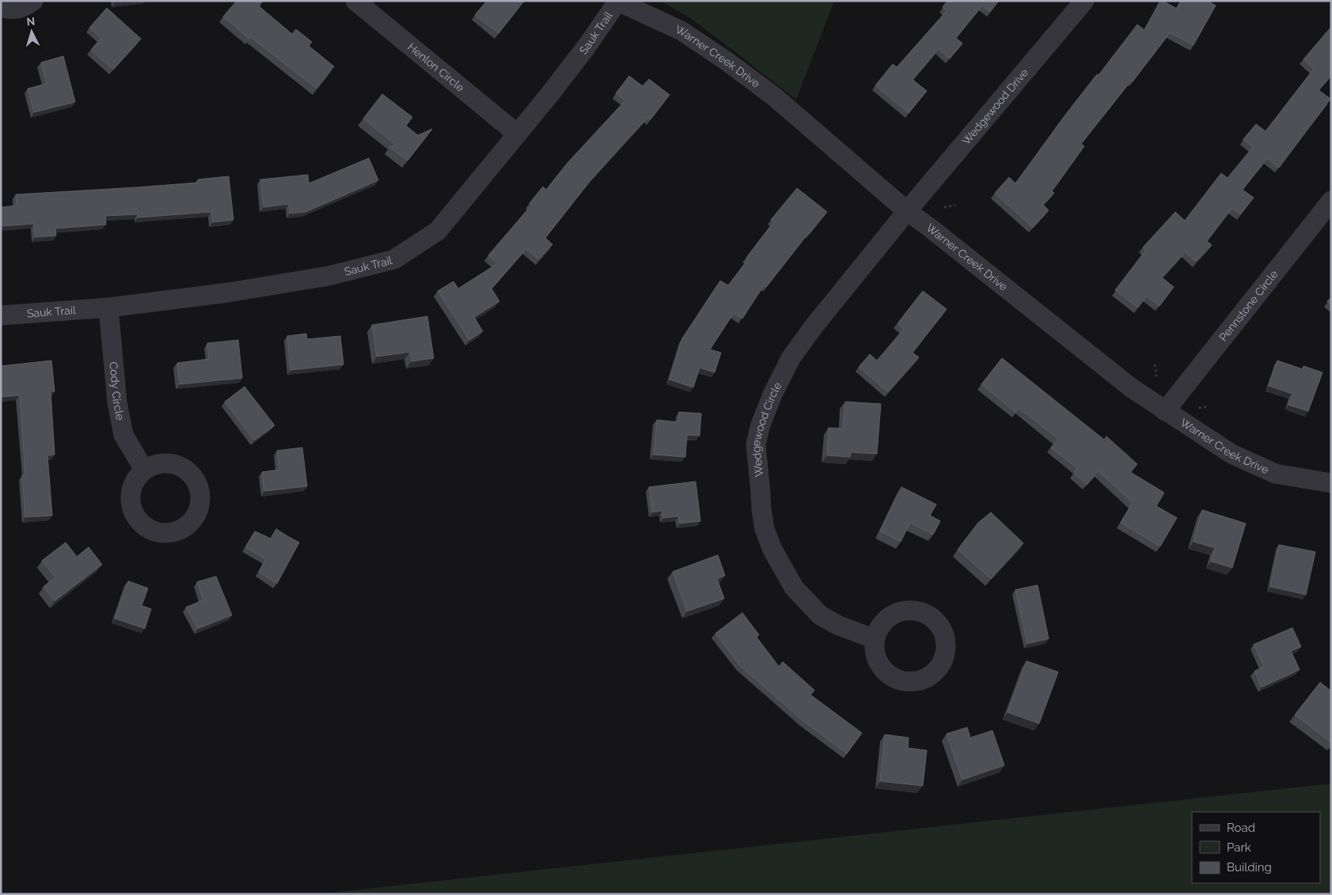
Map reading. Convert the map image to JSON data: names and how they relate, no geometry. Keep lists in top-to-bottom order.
{
  "streets": {
    "street": [
      "Sauk Trail",
      "Warner Creek Drive",
      "Henlon Circle",
      "Wedgewood Drive",
      "Pennstone Circle",
      "Cody Circle",
      "Wedgewood Circle"
    ]
  },
  "crossings": [
    ["Sauk Trail", "Warner Creek Drive"],
    ["Sauk Trail", "Henlon Circle"],
    ["Sauk Trail", "Cody Circle"],
    ["Warner Creek Drive", "Wedgewood Drive"],
    ["Warner Creek Drive", "Pennstone Circle"],
    ["Warner Creek Drive", "Wedgewood Circle"],
    ["Wedgewood Drive", "Wedgewood Circle"]
  ],
  "legend": ["Road", "Park", "Building"],
  "north": "top"
}
